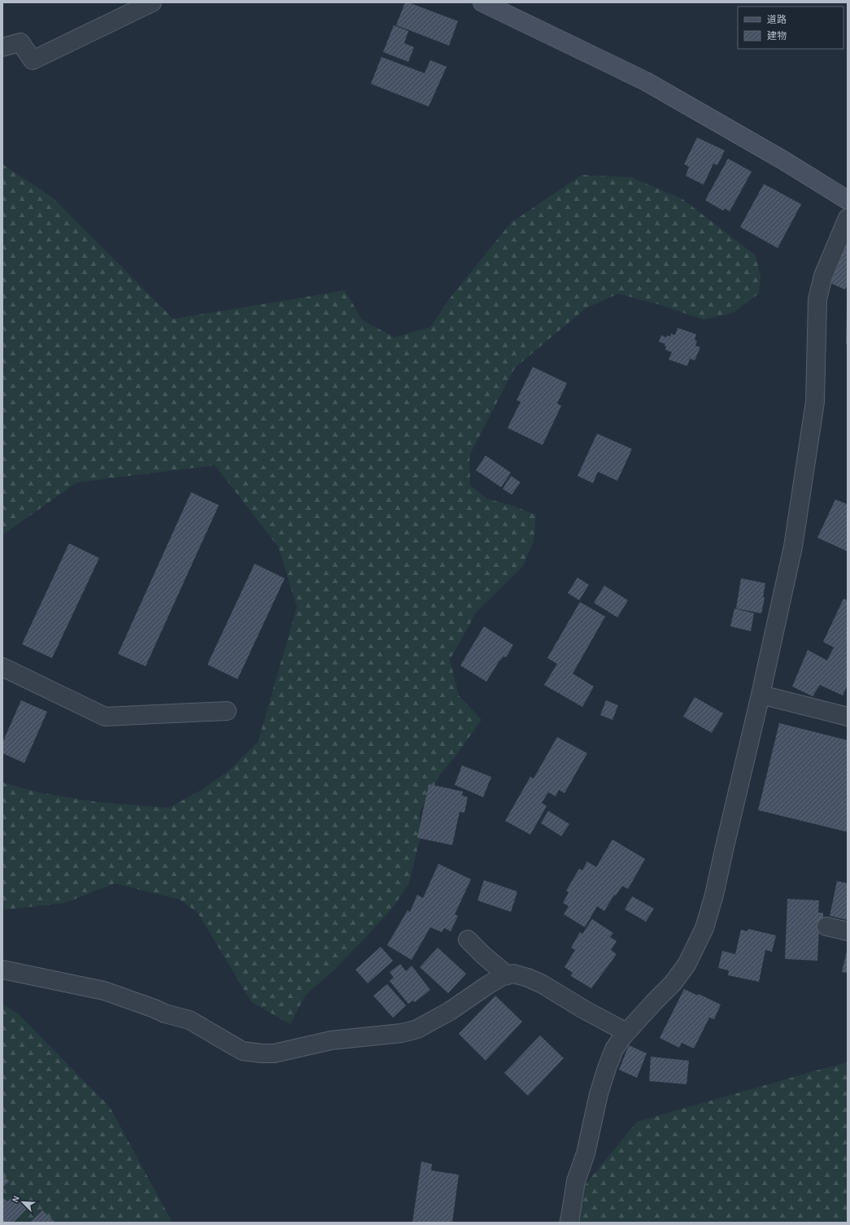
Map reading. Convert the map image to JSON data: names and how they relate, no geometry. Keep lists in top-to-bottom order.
{
  "legend": ["道路", "建物"],
  "north": "top left"
}
